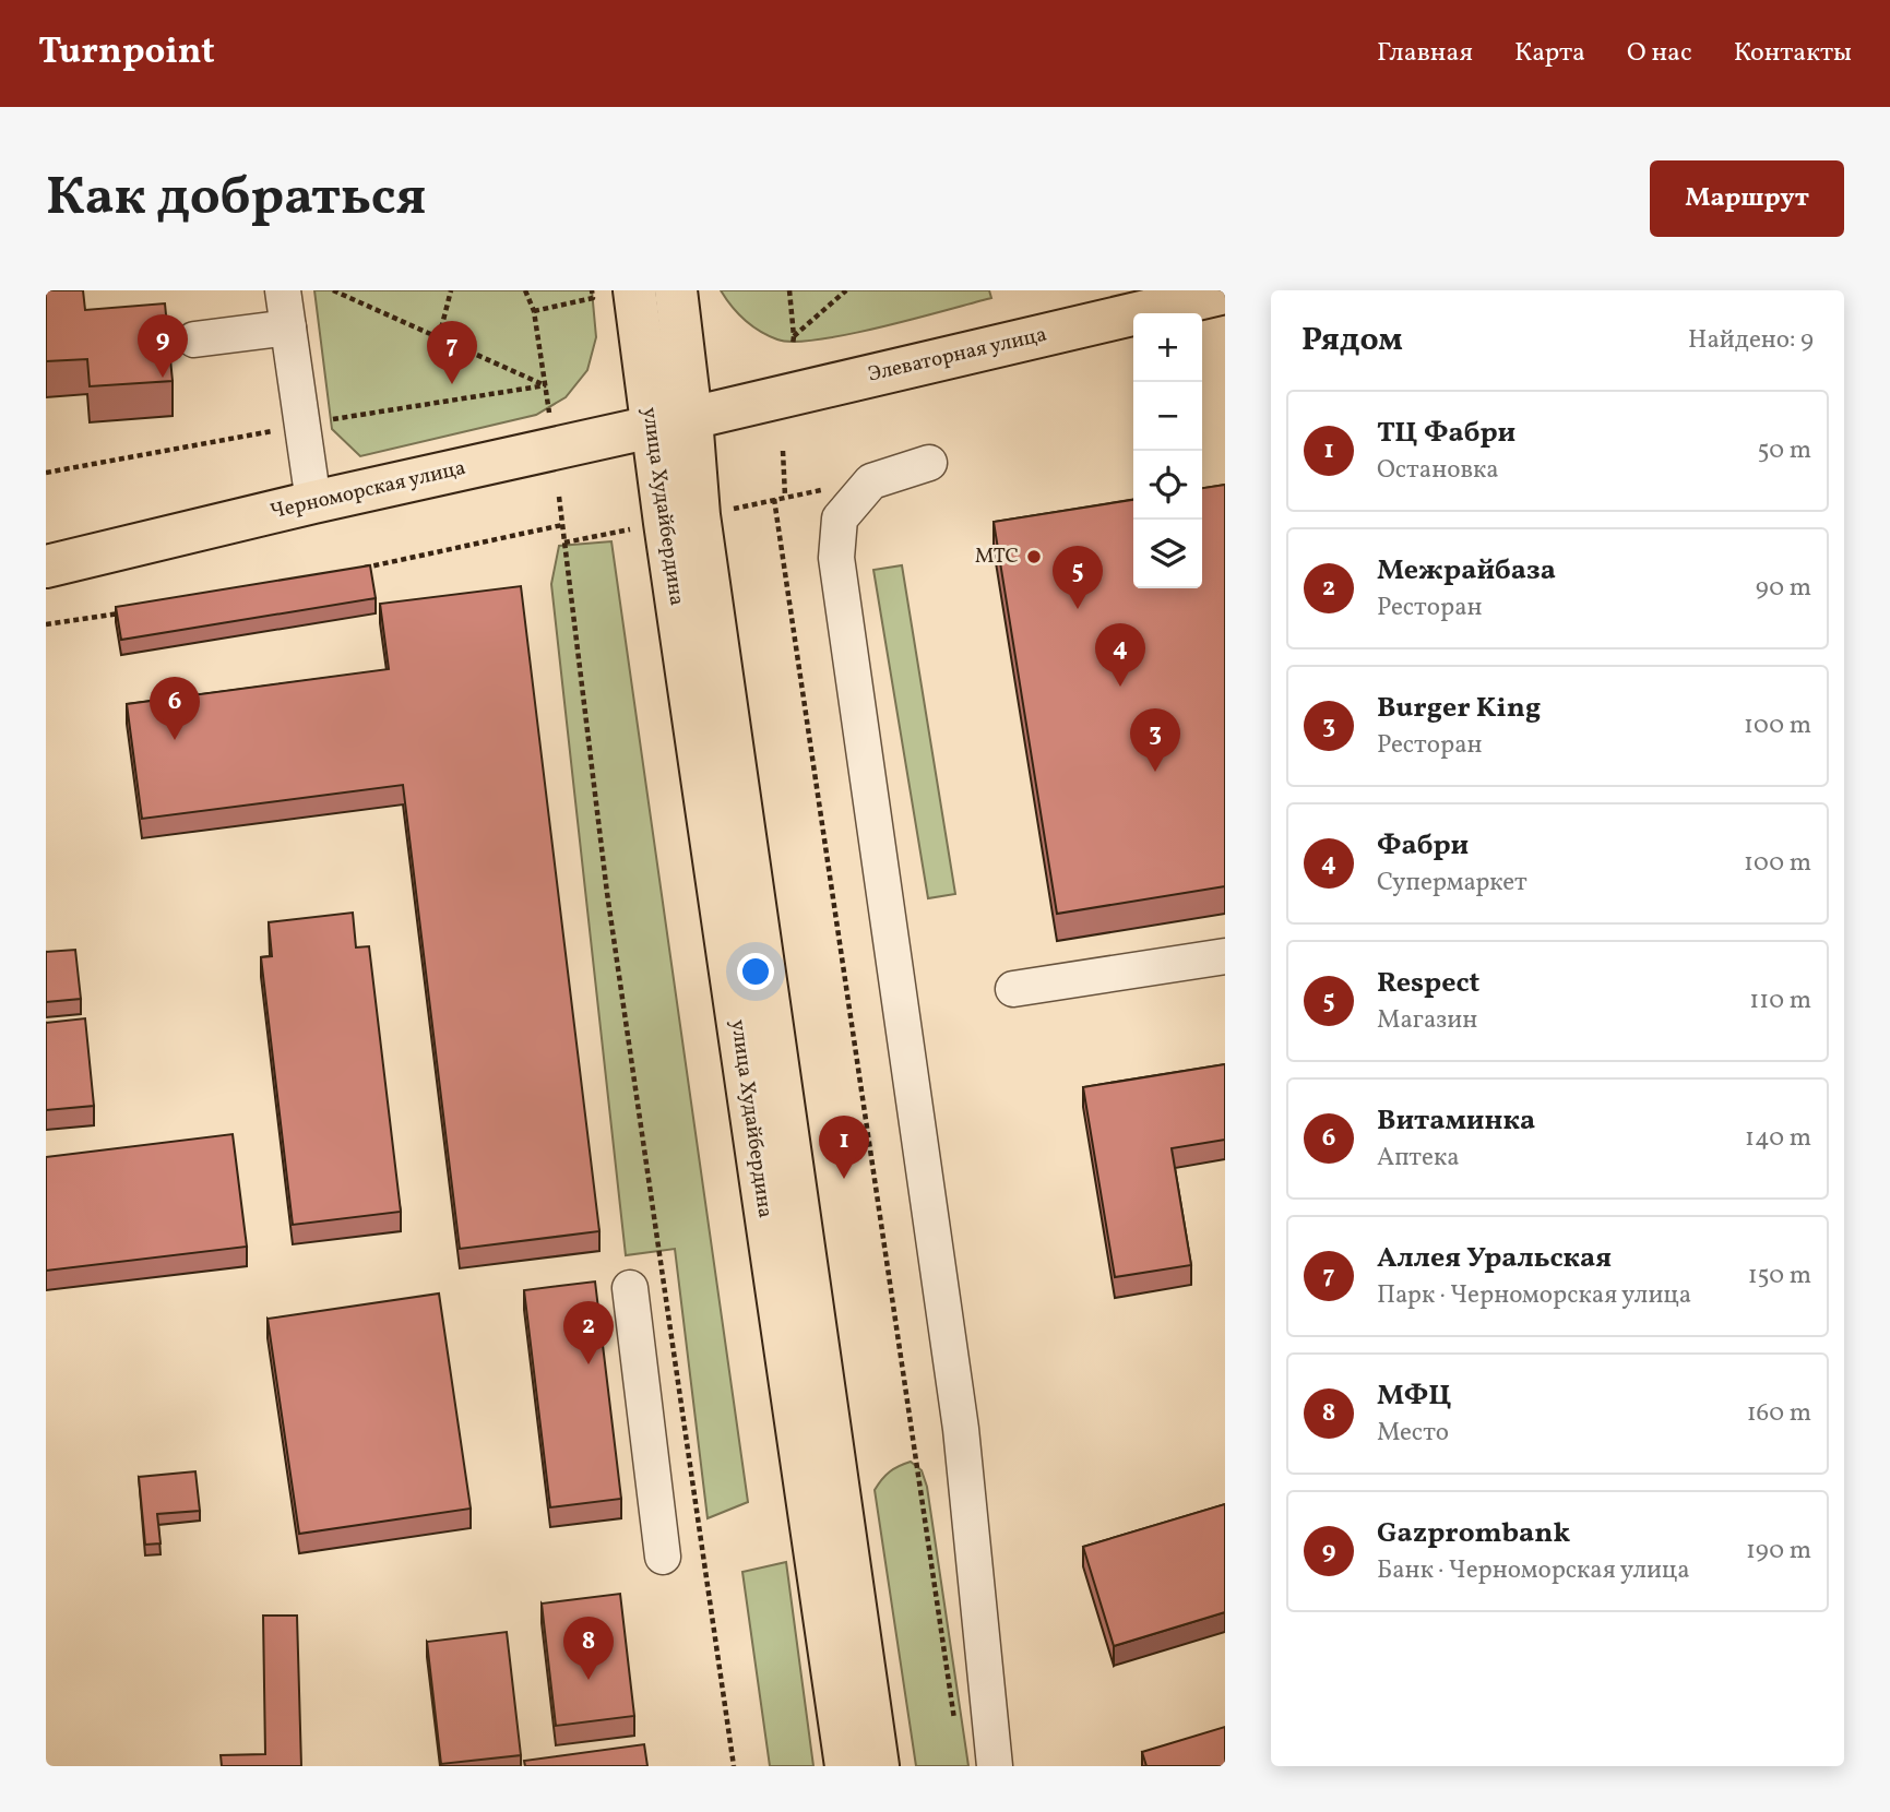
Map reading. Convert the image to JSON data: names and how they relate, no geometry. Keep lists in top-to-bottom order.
{
  "streets": {
    "main road": ["Элеваторная улица", "Черноморская улица", "улица Худайбердина"]
  },
  "crossings": [
    ["Элеваторная улица", "Черноморская улица"],
    ["Элеваторная улица", "улица Худайбердина"],
    ["Черноморская улица", "улица Худайбердина"]
  ],
  "places": ["МТС"],
  "page": {
    "header": "Turnpoint",
    "nav": [
      "Главная",
      "Карта",
      "О нас",
      "Контакты"
    ],
    "buttons": "Маршрут",
    "title": "Как добраться",
    "heading": ["Рядом", "Найдено: 9"],
    "map_buttons": ["+", "−"],
    "pins": [
      "9",
      "7",
      "5",
      "4",
      "6",
      "3",
      "1",
      "2",
      "8"
    ],
    "list": [
      {
        "mark": "1",
        "name": "ТЦ Фабри",
        "note": "Остановка",
        "value": "50 m"
      },
      {
        "mark": "2",
        "name": "Межрайбаза",
        "note": "Ресторан",
        "value": "90 m"
      },
      {
        "mark": "3",
        "name": "Burger King",
        "note": "Ресторан",
        "value": "100 m"
      },
      {
        "mark": "4",
        "name": "Фабри",
        "note": "Супермаркет",
        "value": "100 m"
      },
      {
        "mark": "5",
        "name": "Respect",
        "note": "Магазин",
        "value": "110 m"
      },
      {
        "mark": "6",
        "name": "Витаминка",
        "note": "Аптека",
        "value": "140 m"
      },
      {
        "mark": "7",
        "name": "Аллея Уральская",
        "note": "Парк · Черноморская улица",
        "value": "150 m"
      },
      {
        "mark": "8",
        "name": "МФЦ",
        "note": "Место",
        "value": "160 m"
      },
      {
        "mark": "9",
        "name": "Gazprombank",
        "note": "Банк · Черноморская улица",
        "value": "190 m"
      }
    ]
  }
}
